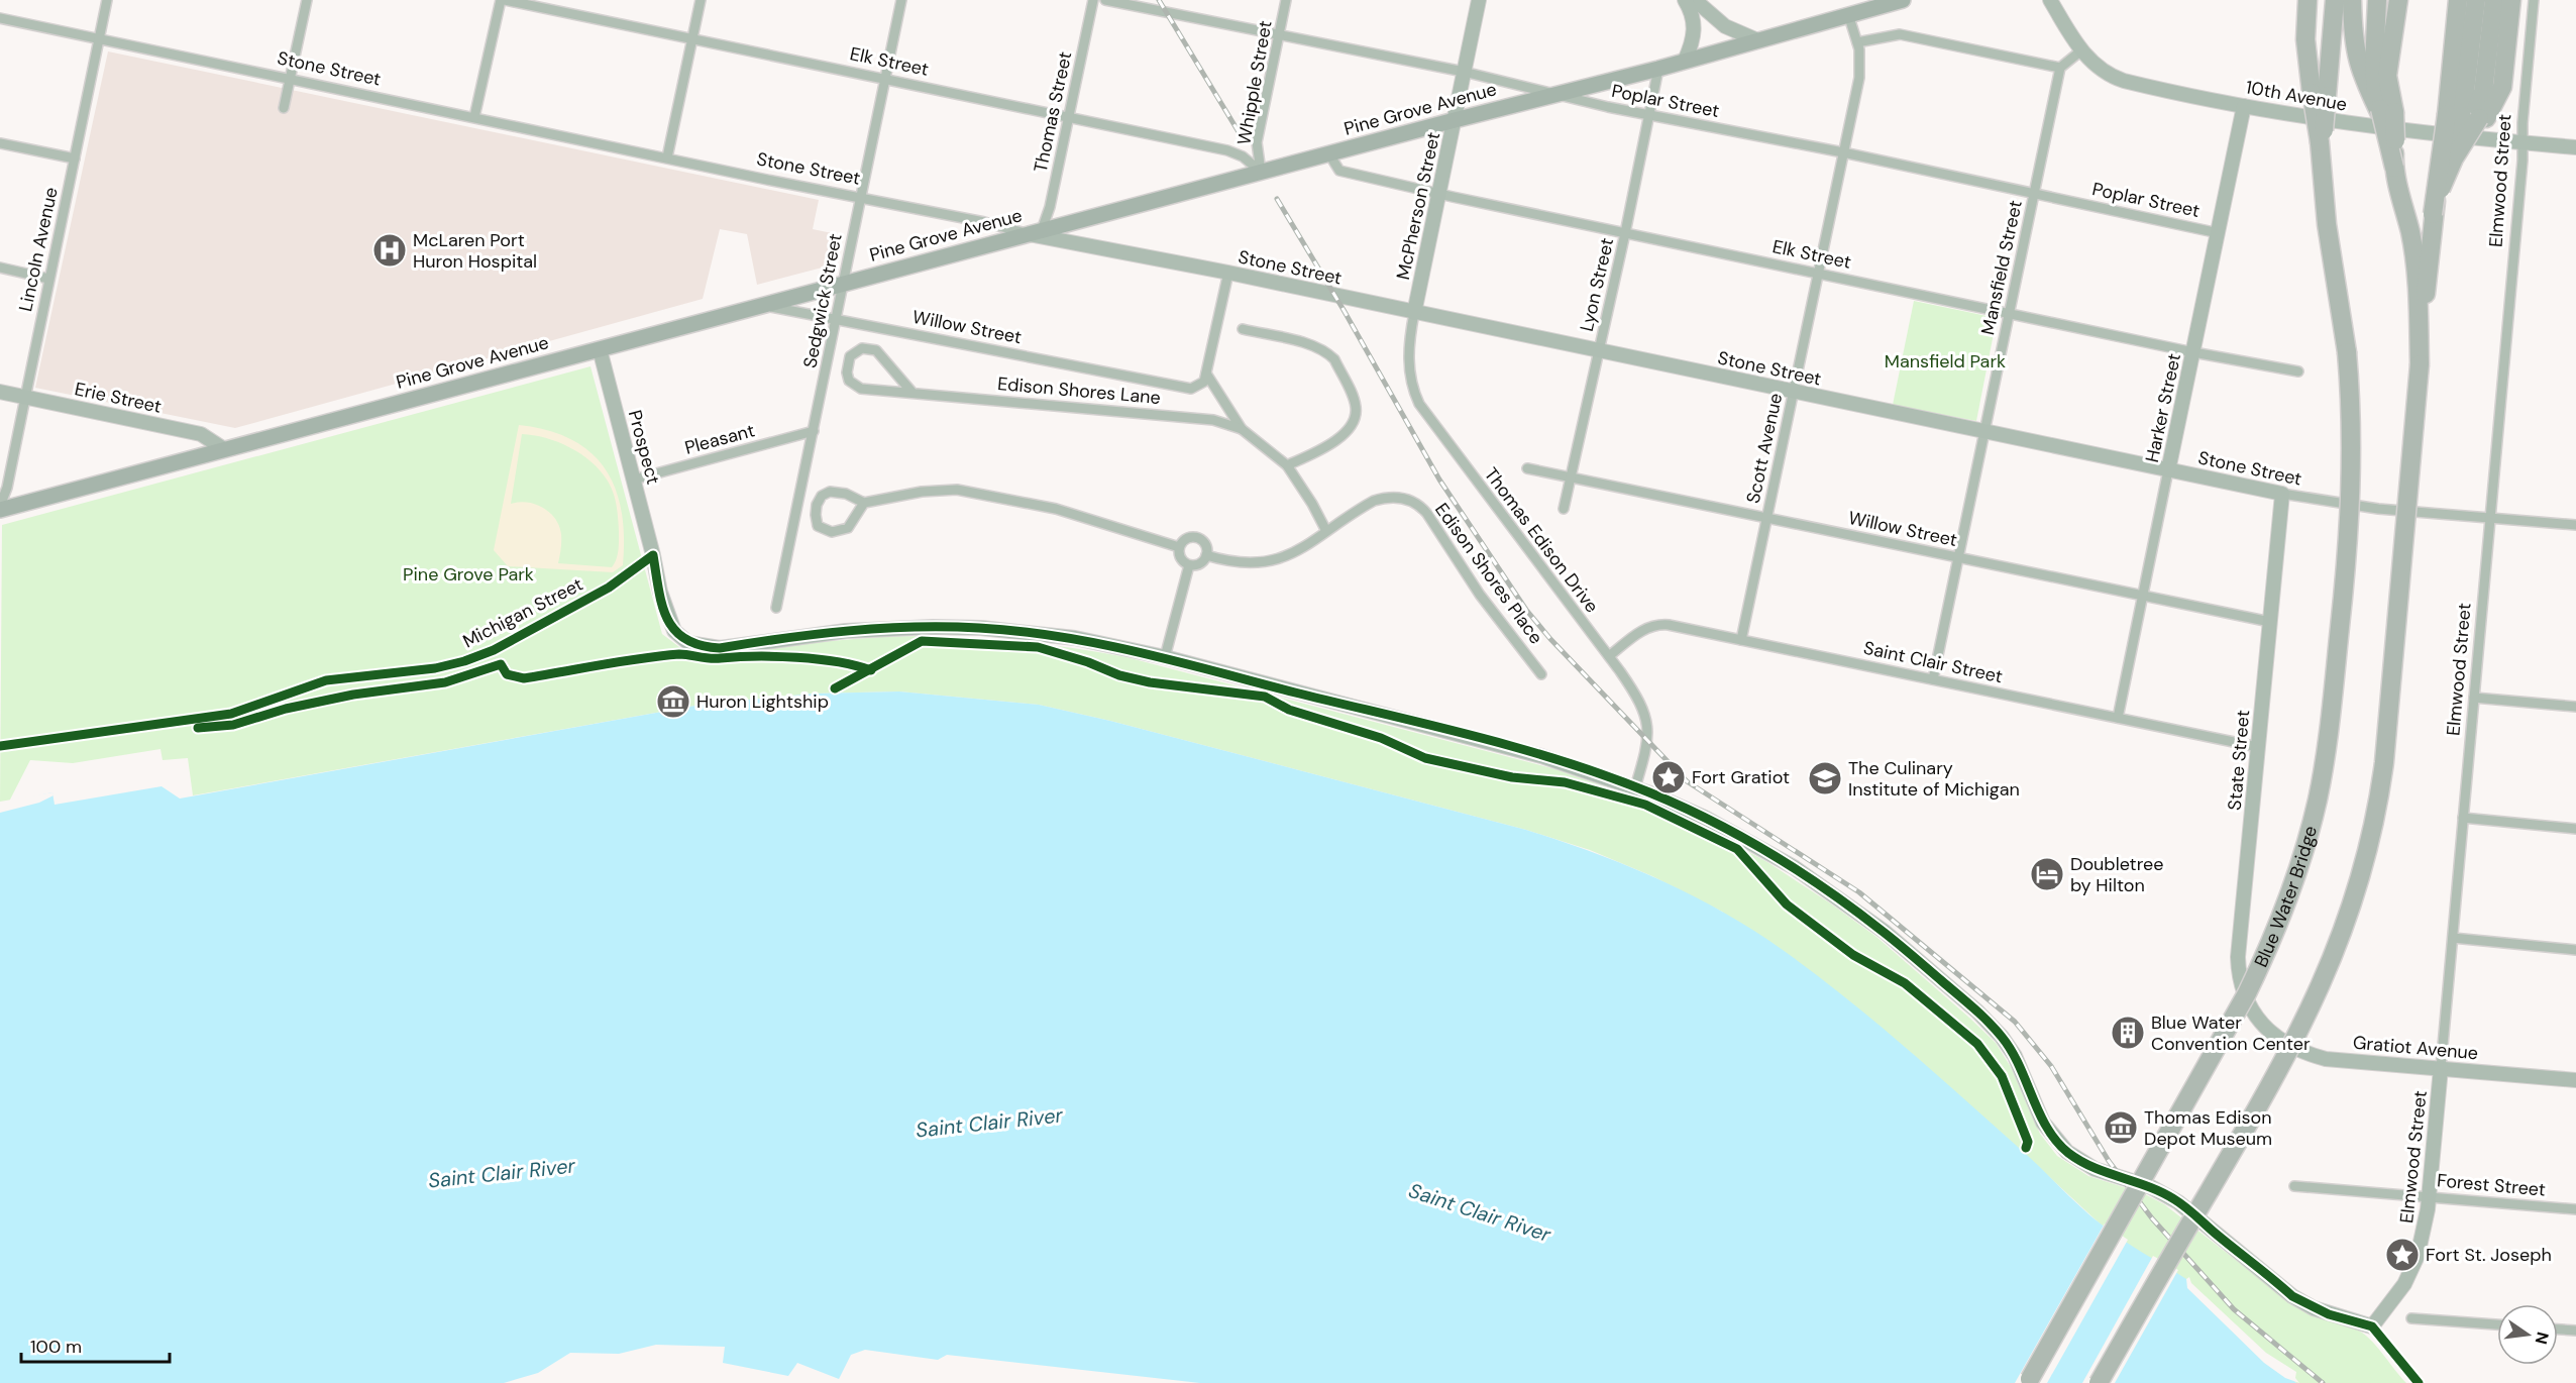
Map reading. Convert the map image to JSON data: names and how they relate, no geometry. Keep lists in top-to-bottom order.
{
  "streets": {
    "highway": ["Blue Water Bridge"],
    "main road": ["Pine Grove Avenue"],
    "street": [
      "Elk Street",
      "Stone Street",
      "Whipple Street",
      "10th Avenue",
      "Poplar Street",
      "Thomas Street",
      "Elmwood Street",
      "McPherson Street",
      "Lincoln Avenue",
      "Mansfield Street",
      "Lyon Street",
      "Sedgwick Street",
      "Willow Street",
      "Edison Shores Lane",
      "Erie Street",
      "Harker Street",
      "Pleasant",
      "Prospect",
      "Scott Avenue",
      "Thomas Edison Drive",
      "Edison Shores Place",
      "Michigan Street",
      "Saint Clair Street",
      "State Street",
      "Gratiot Avenue",
      "Forest Street"
    ]
  },
  "crossings": [
    ["Elk Street", "Whipple Street"],
    ["Elk Street", "Pine Grove Avenue"],
    ["Elk Street", "Thomas Street"],
    ["Elk Street", "McPherson Street"],
    ["Elk Street", "Mansfield Street"],
    ["Elk Street", "Lyon Street"],
    ["Elk Street", "Sedgwick Street"],
    ["Elk Street", "Harker Street"],
    ["Elk Street", "Scott Avenue"],
    ["Stone Street", "Pine Grove Avenue"],
    ["Stone Street", "Thomas Street"],
    ["Stone Street", "Elmwood Street"],
    ["Stone Street", "McPherson Street"],
    ["Stone Street", "Lincoln Avenue"],
    ["Stone Street", "Mansfield Street"],
    ["Stone Street", "Lyon Street"],
    ["Stone Street", "Sedgwick Street"],
    ["Stone Street", "Harker Street"],
    ["Stone Street", "Scott Avenue"],
    ["Stone Street", "Thomas Edison Drive"],
    ["Stone Street", "State Street"],
    ["Whipple Street", "Poplar Street"],
    ["Whipple Street", "Pine Grove Avenue"],
    ["10th Avenue", "Elmwood Street"],
    ["10th Avenue", "Harker Street"],
    ["Poplar Street", "Pine Grove Avenue"],
    ["Poplar Street", "McPherson Street"],
    ["Poplar Street", "Mansfield Street"],
    ["Poplar Street", "Lyon Street"],
    ["Poplar Street", "Harker Street"],
    ["Poplar Street", "Scott Avenue"],
    ["Pine Grove Avenue", "Thomas Street"],
    ["Pine Grove Avenue", "McPherson Street"],
    ["Pine Grove Avenue", "Lincoln Avenue"],
    ["Pine Grove Avenue", "Lyon Street"],
    ["Pine Grove Avenue", "Sedgwick Street"],
    ["Pine Grove Avenue", "Willow Street"],
    ["Pine Grove Avenue", "Erie Street"],
    ["Pine Grove Avenue", "Prospect"],
    ["Pine Grove Avenue", "Scott Avenue"],
    ["Elmwood Street", "Gratiot Avenue"],
    ["Elmwood Street", "Forest Street"],
    ["McPherson Street", "Thomas Edison Drive"],
    ["Lincoln Avenue", "Erie Street"],
    ["Mansfield Street", "Willow Street"],
    ["Mansfield Street", "Saint Clair Street"],
    ["Lyon Street", "Willow Street"],
    ["Sedgwick Street", "Willow Street"],
    ["Sedgwick Street", "Pleasant"],
    ["Willow Street", "Edison Shores Lane"],
    ["Willow Street", "Harker Street"],
    ["Willow Street", "Scott Avenue"],
    ["Willow Street", "State Street"],
    ["Edison Shores Lane", "Edison Shores Place"],
    ["Harker Street", "Saint Clair Street"],
    ["Pleasant", "Prospect"],
    ["Prospect", "Michigan Street"],
    ["Scott Avenue", "Saint Clair Street"],
    ["Thomas Edison Drive", "Saint Clair Street"],
    ["Saint Clair Street", "State Street"],
    ["State Street", "Gratiot Avenue"]
  ],
  "water": ["Saint Clair River"],
  "parks": ["Mansfield Park", "Pine Grove Park"],
  "places": {
    "hospital": ["McLaren Port Huron Hospital"],
    "museum": ["Huron Lightship", "Thomas Edison Depot Museum"],
    "place": ["Fort Gratiot", "Fort St. Joseph"],
    "school or university": ["The Culinary Institute of Michigan"],
    "hotel": ["Doubletree by Hilton"],
    "building": ["Blue Water Convention Center"]
  },
  "scale_bar": "100 m",
  "north": "right"
}
